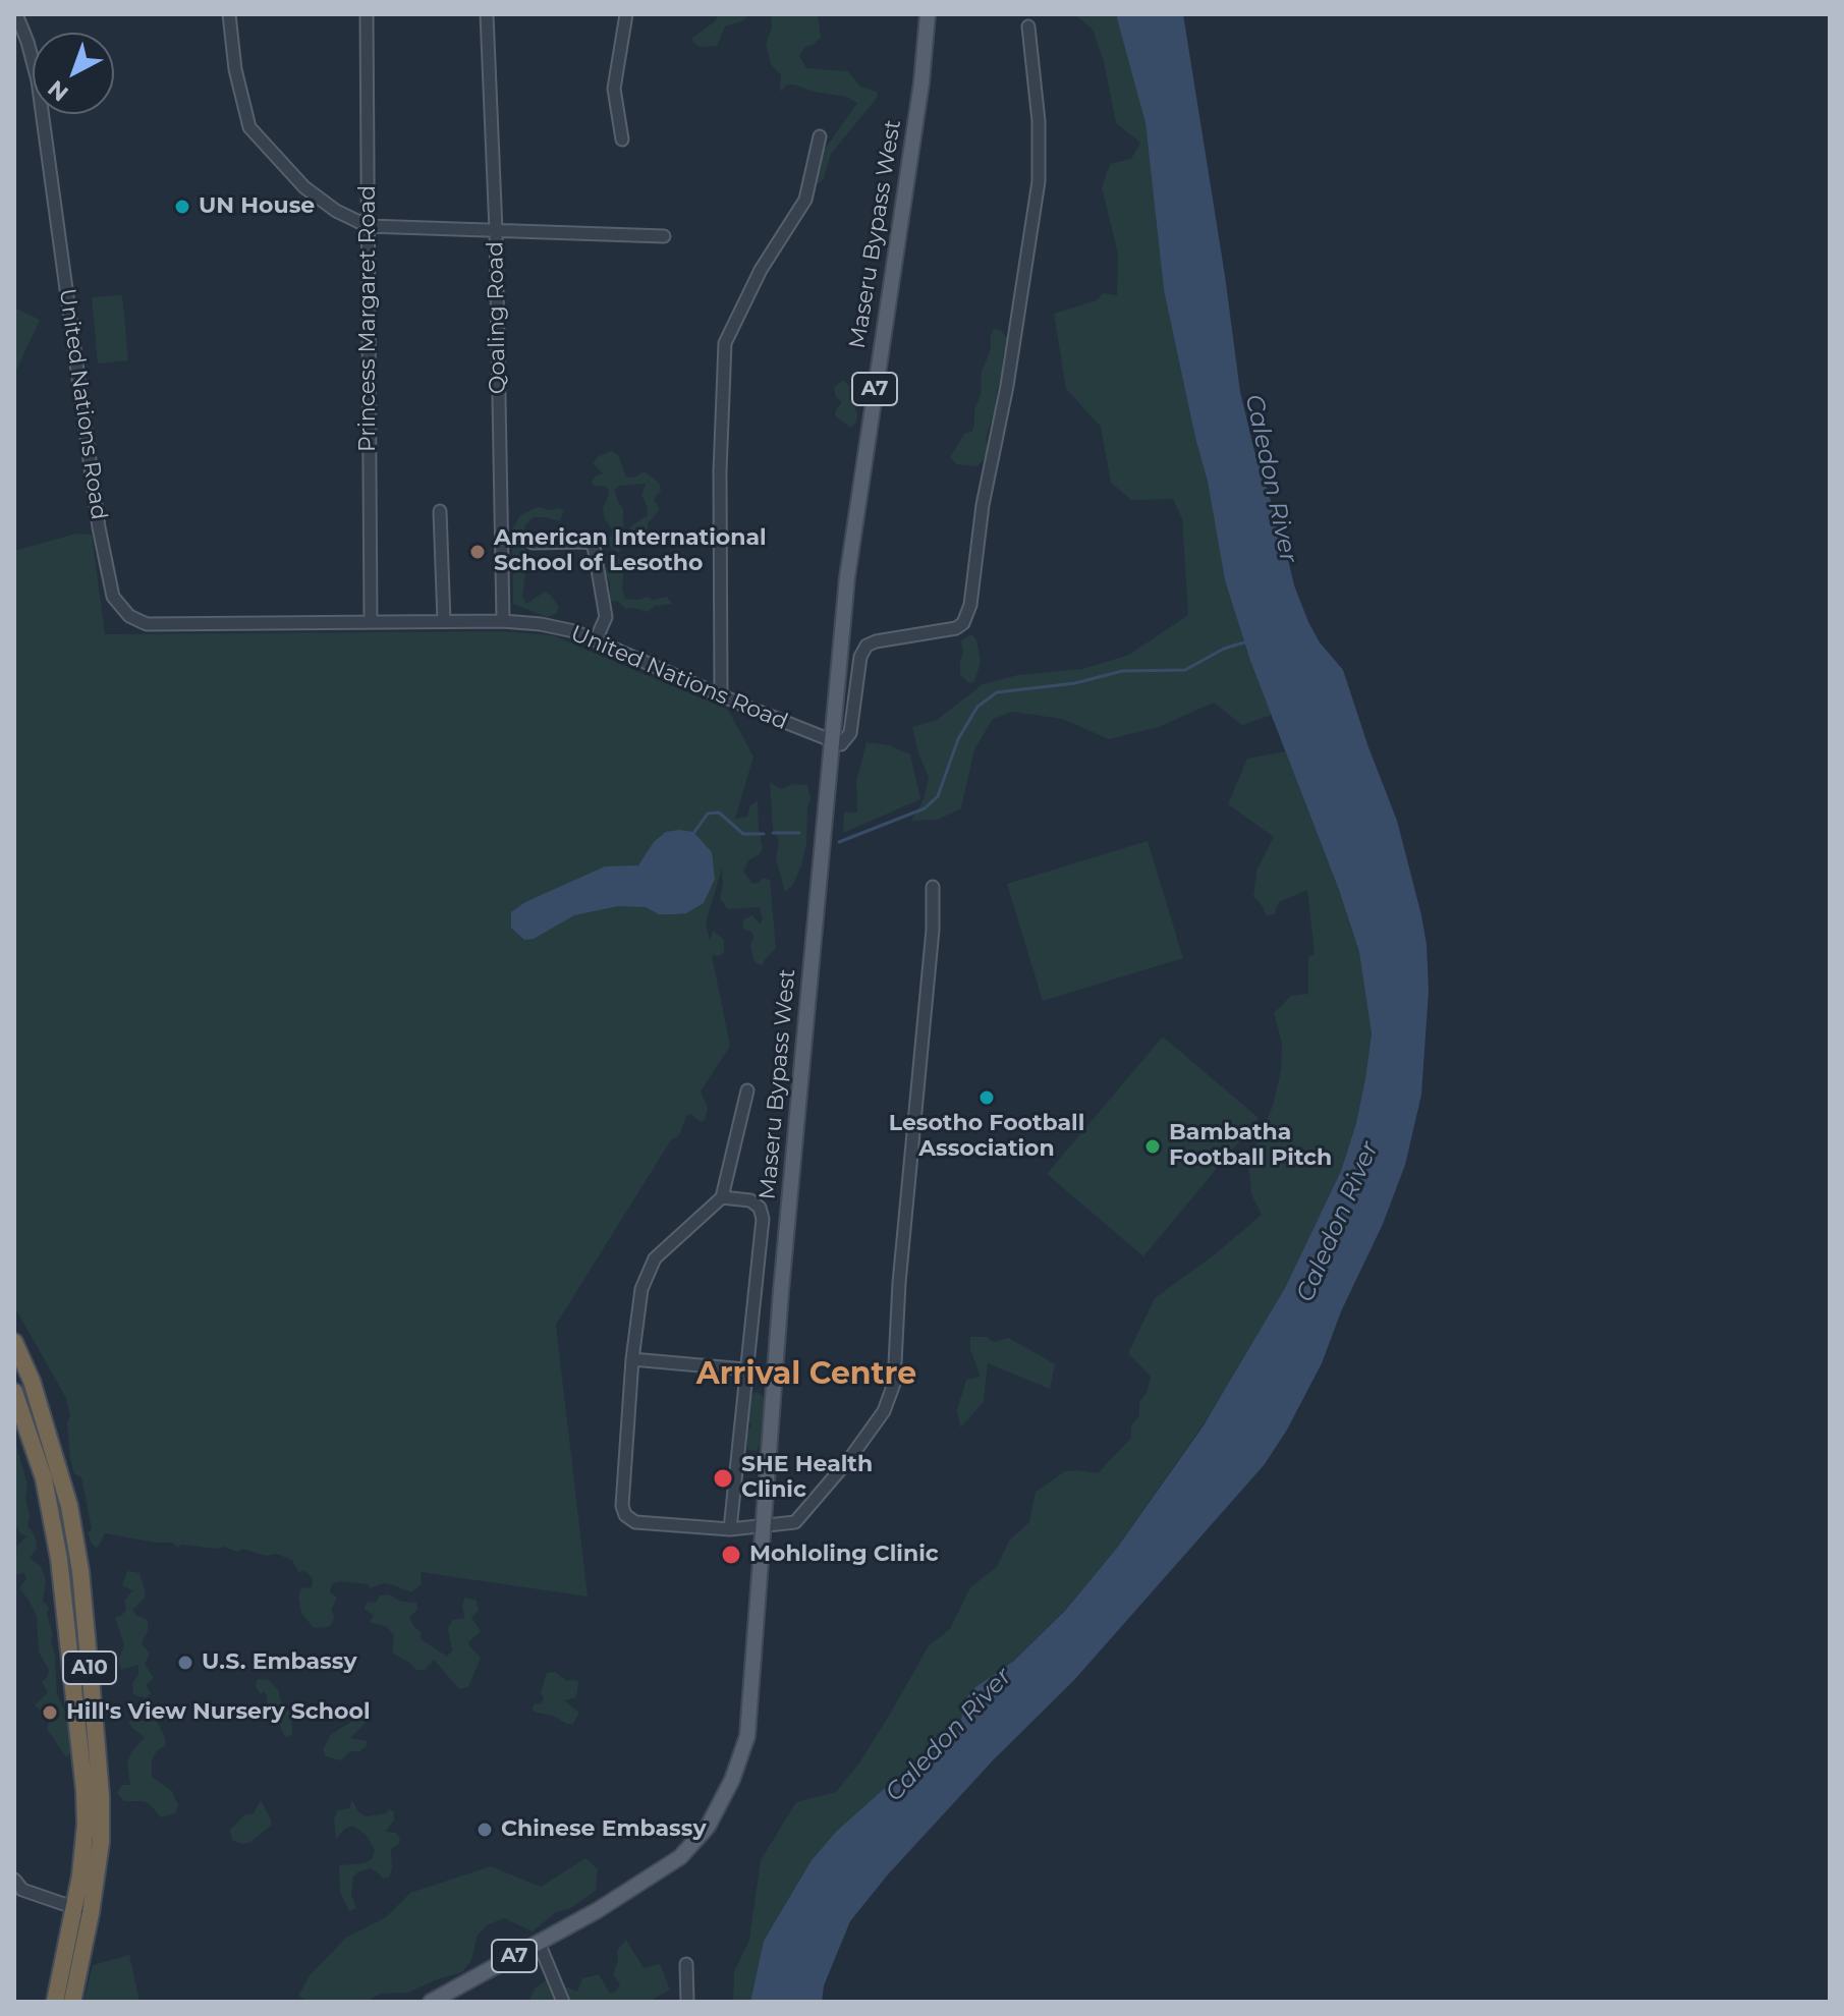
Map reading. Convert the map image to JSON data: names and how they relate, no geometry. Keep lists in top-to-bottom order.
{
  "streets": {
    "highway": ["A10"],
    "main road": ["Maseru Bypass West", "A7"],
    "street": ["Qoaling Road", "Princess Margaret Road", "United Nations Road"]
  },
  "crossings": [
    ["Maseru Bypass West", "United Nations Road"],
    ["Qoaling Road", "United Nations Road"],
    ["Princess Margaret Road", "United Nations Road"]
  ],
  "districts": ["Arrival Centre"],
  "water": ["Caledon River"],
  "places": [
    "UN House",
    "American International School of Lesotho",
    "Lesotho Football Association",
    "Bambatha Football Pitch",
    "SHE Health Clinic",
    "Mohloling Clinic",
    "U.S. Embassy",
    "Hill's View Nursery School",
    "Chinese Embassy"
  ],
  "north": "bottom left"
}
